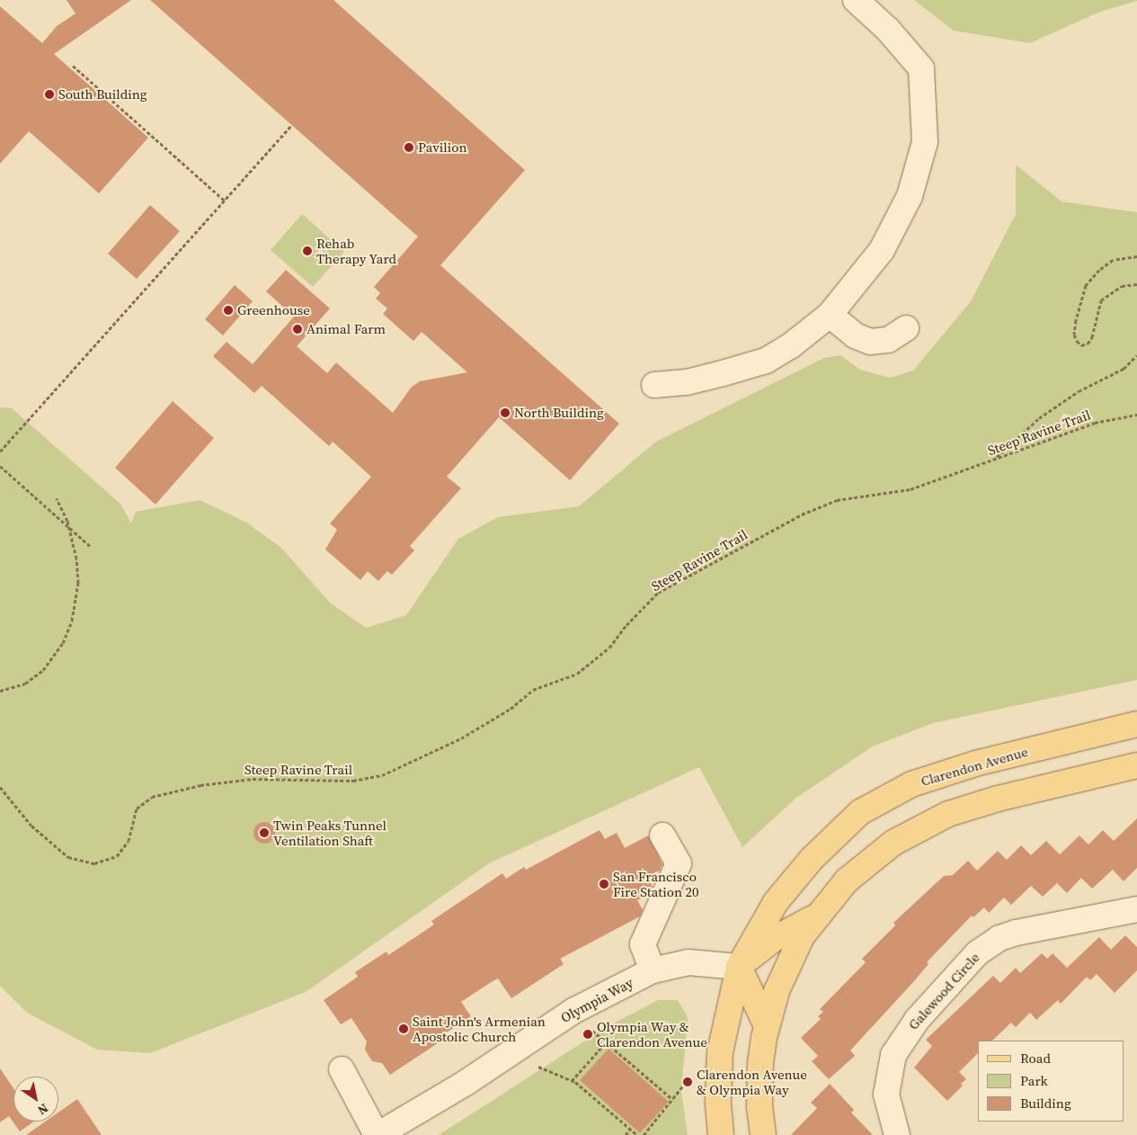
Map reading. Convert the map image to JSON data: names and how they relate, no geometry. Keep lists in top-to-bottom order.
{
  "streets": {
    "main road": ["Clarendon Avenue"],
    "street": ["Galewood Circle", "Olympia Way"],
    "path": ["Steep Ravine Trail"]
  },
  "crossings": [
    ["Clarendon Avenue", "Olympia Way"]
  ],
  "places": [
    "South Building",
    "Pavilion",
    "Rehab Therapy Yard",
    "Greenhouse",
    "Animal Farm",
    "North Building",
    "Twin Peaks Tunnel Ventilation Shaft",
    "San Francisco Fire Station 20",
    "Saint John's Armenian Apostolic Church",
    "Olympia Way & Clarendon Avenue",
    "Clarendon Avenue & Olympia Way"
  ],
  "legend": ["Road", "Park", "Building"],
  "north": "bottom right"
}
